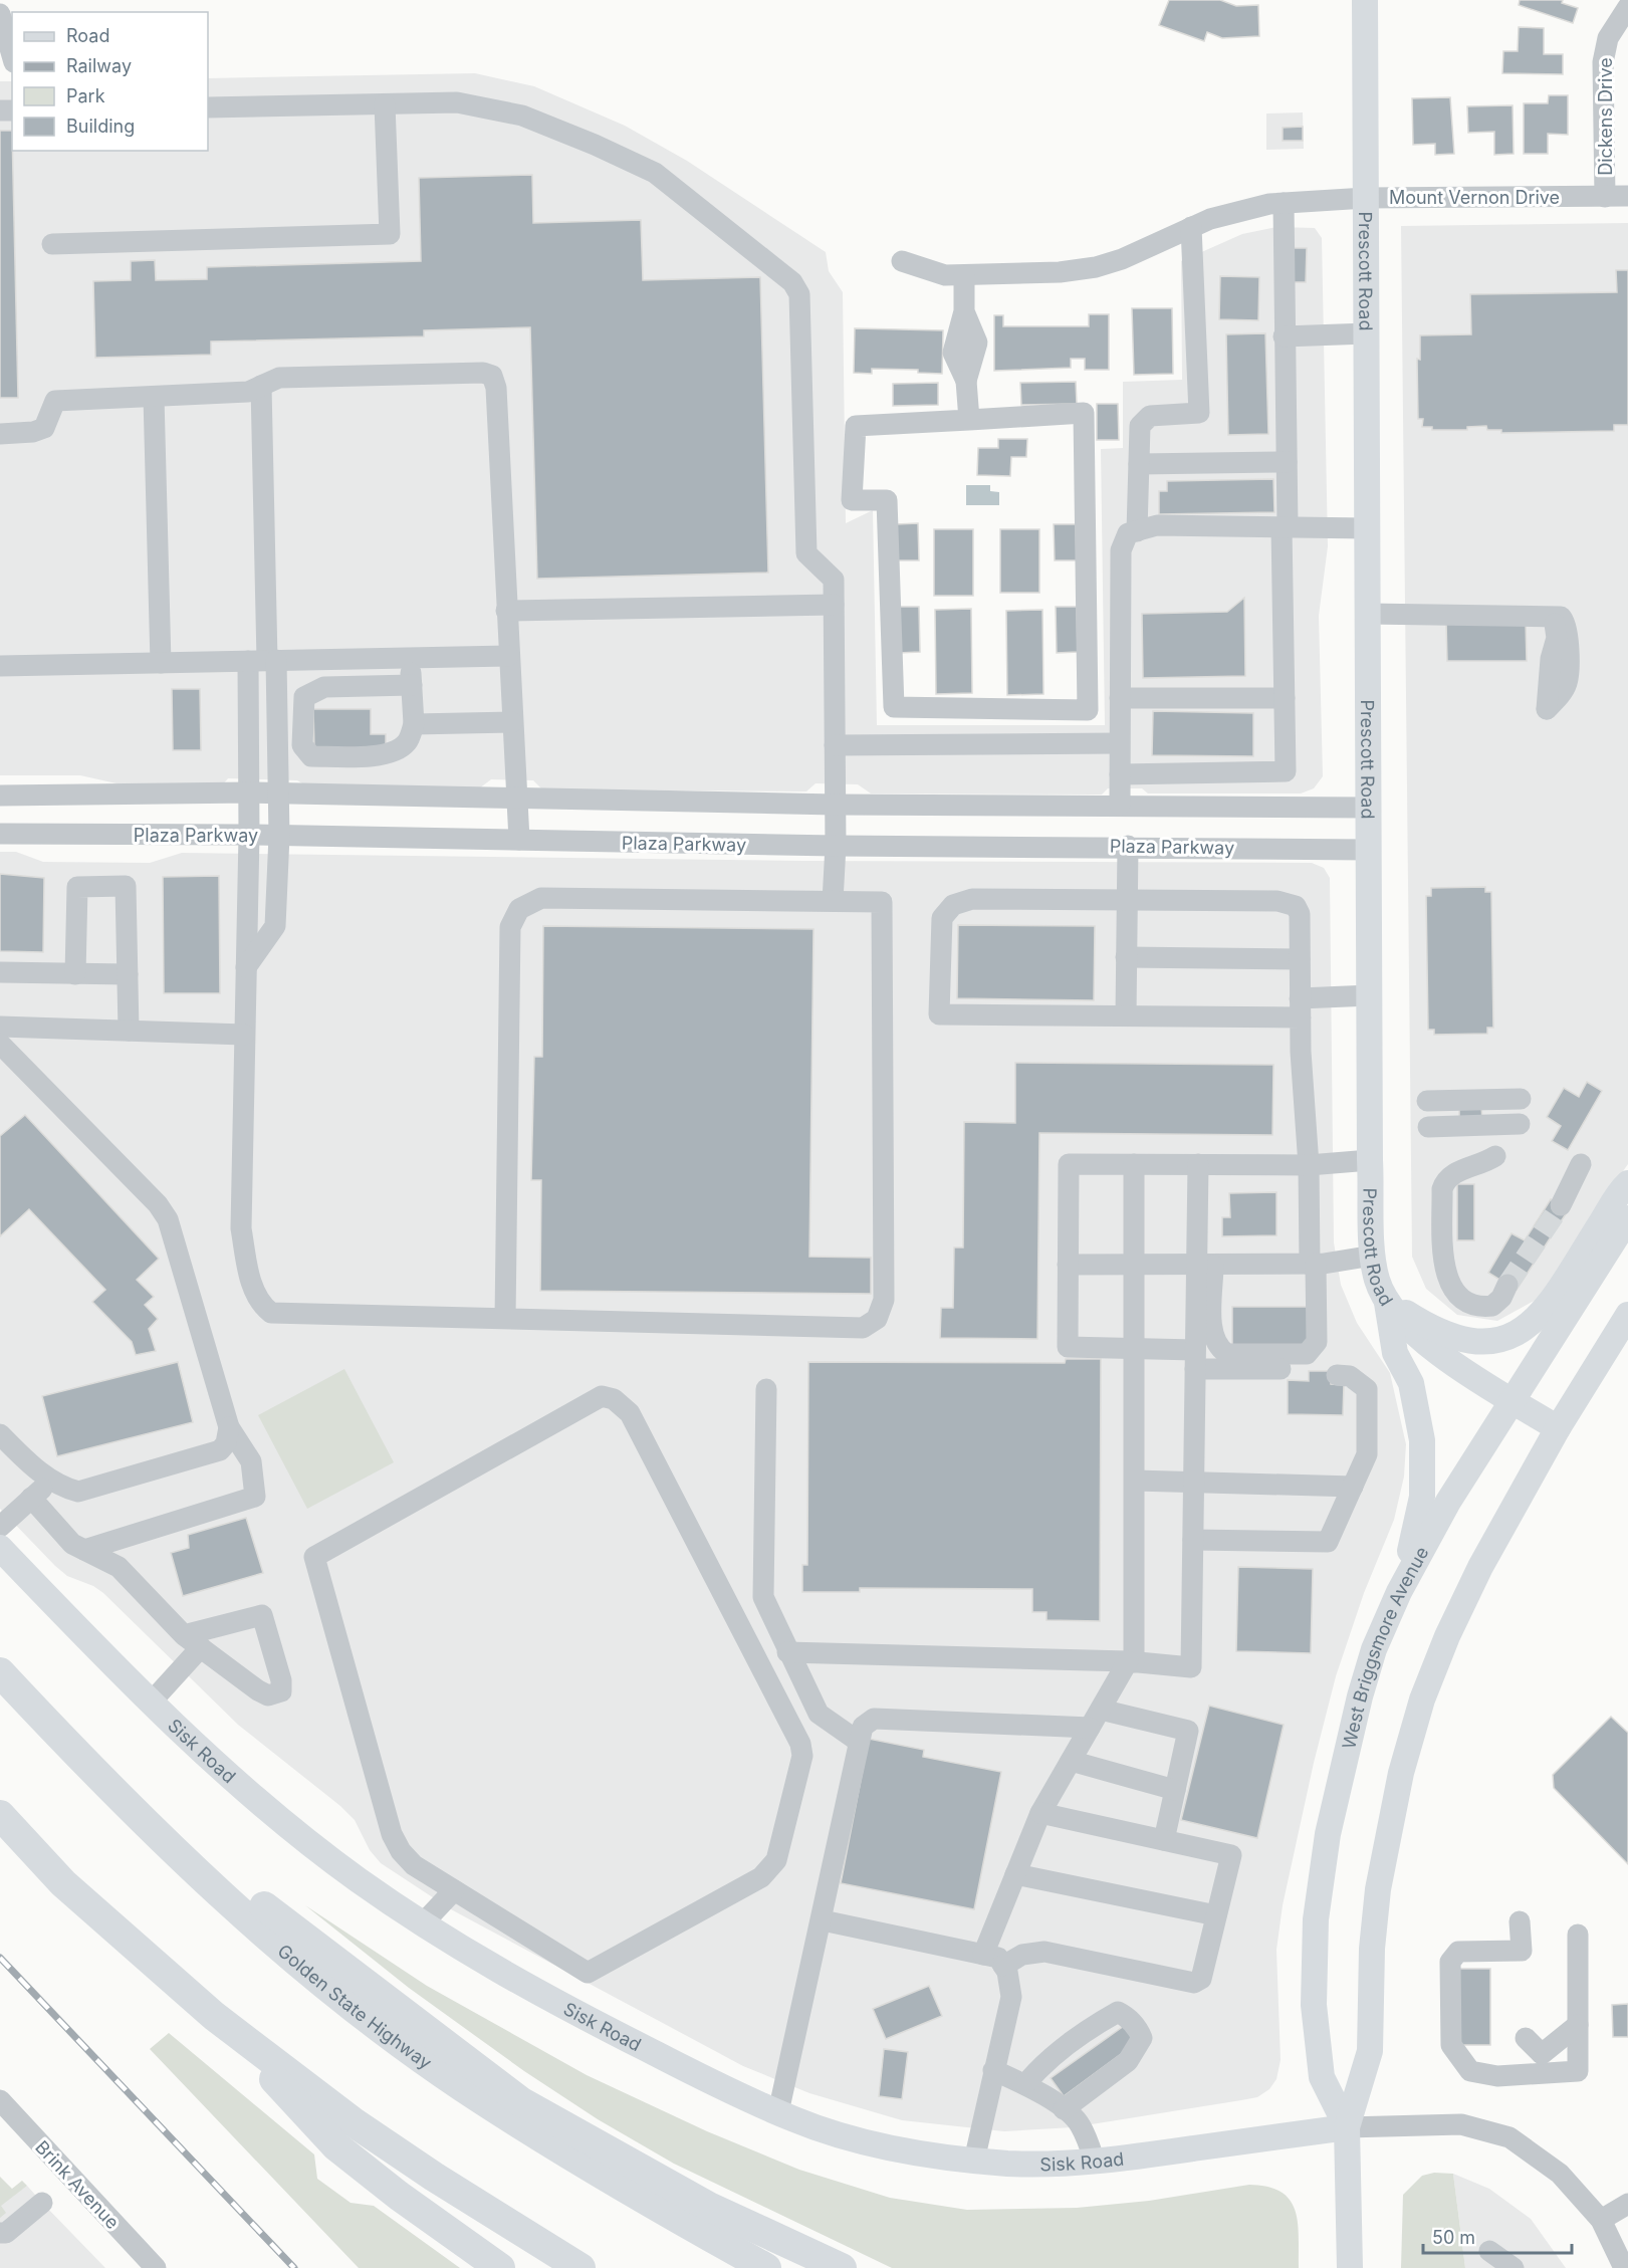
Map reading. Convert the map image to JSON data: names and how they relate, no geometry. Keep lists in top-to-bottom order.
{
  "streets": {
    "highway": ["Golden State Highway"],
    "main road": ["Prescott Road", "West Briggsmore Avenue", "Sisk Road"],
    "street": [
      "Dickens Drive",
      "Mount Vernon Drive",
      "Plaza Parkway",
      "Brink Avenue"
    ]
  },
  "crossings": [
    ["Dickens Drive", "Mount Vernon Drive"],
    ["Mount Vernon Drive", "Prescott Road"],
    ["Prescott Road", "Plaza Parkway"],
    ["Prescott Road", "West Briggsmore Avenue"],
    ["West Briggsmore Avenue", "Sisk Road"]
  ],
  "legend": [
    "Road",
    "Railway",
    "Park",
    "Building"
  ],
  "scale_bar": "50 m"
}
